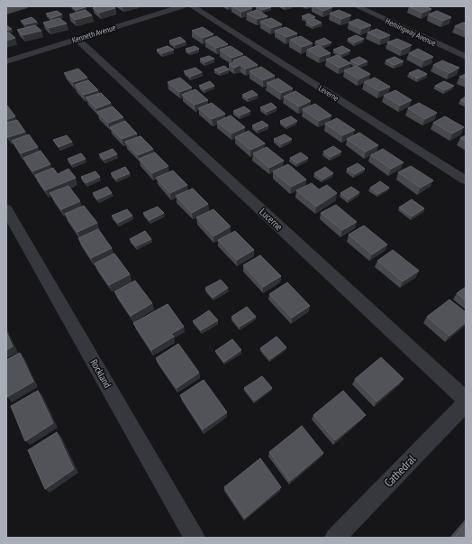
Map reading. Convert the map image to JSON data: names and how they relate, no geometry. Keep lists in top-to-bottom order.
{
  "streets": {
    "street": [
      "Hemingway Avenue",
      "Kenneth Avenue",
      "Leverne",
      "Lucerne",
      "Rockland",
      "Cathedral"
    ]
  },
  "crossings": [
    ["Kenneth Avenue", "Lucerne"]
  ]
}
